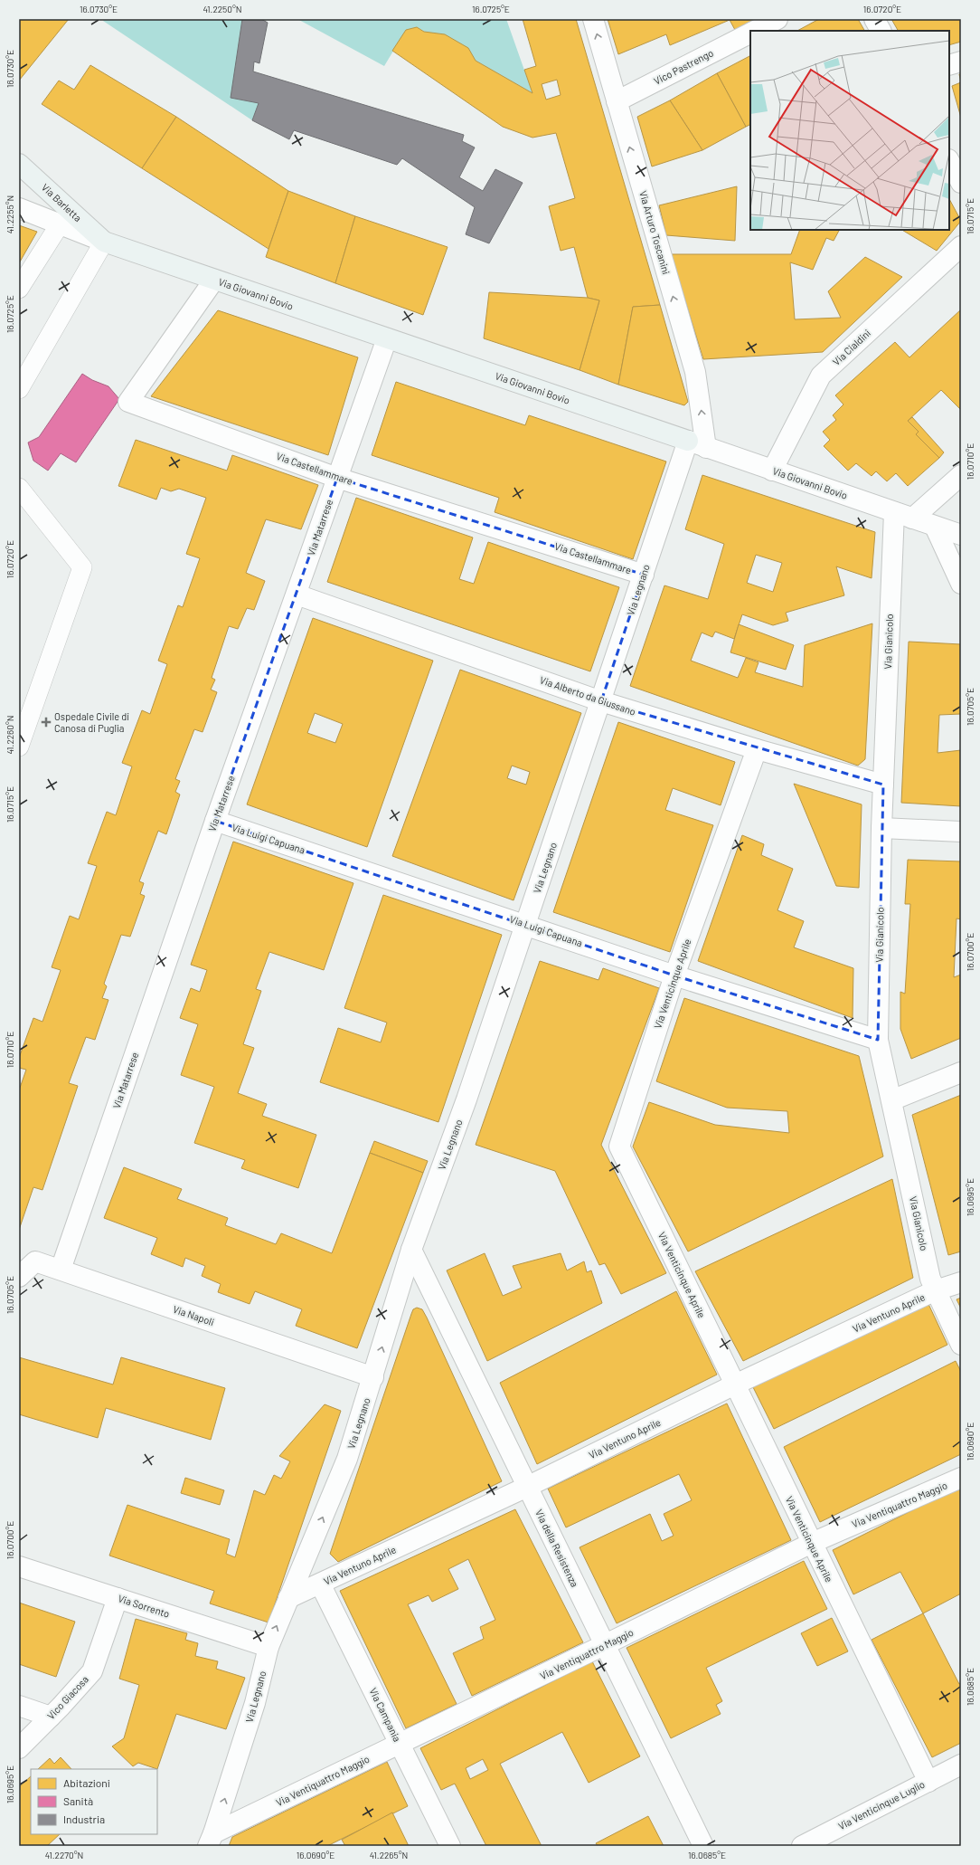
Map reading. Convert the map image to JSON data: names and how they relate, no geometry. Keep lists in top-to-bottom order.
{
  "streets": {
    "main road": ["Via Barletta", "Via Giovanni Bovio"],
    "street": [
      "Vico Pastrengo",
      "Via Arturo Toscanini",
      "Via Cialdini",
      "Via Castellammare",
      "Via Matarrese",
      "Via Legnano",
      "Via Gianicolo",
      "Via Alberto da Giussano",
      "Via Luigi Capuana",
      "Via Venticinque Aprile",
      "Via Ventuno Aprile",
      "Via Napoli",
      "Via Ventiquattro Maggio",
      "Via della Resistenza",
      "Via Sorrento",
      "Vico Giacosa",
      "Via Campania",
      "Via Venticinque Luglio"
    ]
  },
  "crossings": [
    ["Vico Pastrengo", "Via Arturo Toscanini"],
    ["Via Barletta", "Via Giovanni Bovio"],
    ["Via Arturo Toscanini", "Via Giovanni Bovio"],
    ["Via Giovanni Bovio", "Via Cialdini"],
    ["Via Giovanni Bovio", "Via Castellammare"],
    ["Via Giovanni Bovio", "Via Matarrese"],
    ["Via Giovanni Bovio", "Via Legnano"],
    ["Via Giovanni Bovio", "Via Gianicolo"],
    ["Via Castellammare", "Via Matarrese"],
    ["Via Castellammare", "Via Legnano"],
    ["Via Matarrese", "Via Alberto da Giussano"],
    ["Via Matarrese", "Via Luigi Capuana"],
    ["Via Matarrese", "Via Napoli"],
    ["Via Legnano", "Via Alberto da Giussano"],
    ["Via Legnano", "Via Luigi Capuana"],
    ["Via Legnano", "Via Ventuno Aprile"],
    ["Via Legnano", "Via Napoli"],
    ["Via Legnano", "Via Ventiquattro Maggio"],
    ["Via Legnano", "Via della Resistenza"],
    ["Via Legnano", "Via Sorrento"],
    ["Via Gianicolo", "Via Alberto da Giussano"],
    ["Via Gianicolo", "Via Luigi Capuana"],
    ["Via Gianicolo", "Via Ventuno Aprile"],
    ["Via Alberto da Giussano", "Via Venticinque Aprile"],
    ["Via Luigi Capuana", "Via Venticinque Aprile"],
    ["Via Venticinque Aprile", "Via Ventuno Aprile"],
    ["Via Venticinque Aprile", "Via Ventiquattro Maggio"],
    ["Via Venticinque Aprile", "Via Venticinque Luglio"],
    ["Via Ventuno Aprile", "Via della Resistenza"],
    ["Via Ventuno Aprile", "Via Campania"],
    ["Via Ventiquattro Maggio", "Via della Resistenza"],
    ["Via Ventiquattro Maggio", "Via Campania"],
    ["Via Sorrento", "Vico Giacosa"]
  ],
  "one_way": ["Via Arturo Toscanini", "Via Legnano"],
  "places": {
    "health": ["Ospedale Civile di Canosa di Puglia"]
  },
  "legend": ["Abitazioni", "Sanità", "Industria"],
  "coordinates": [
    "16.0730°E",
    "41.2250°N",
    "16.0725°E",
    "16.0720°E",
    "41.2255°N",
    "16.0715°E",
    "16.0710°E",
    "16.0705°E",
    "41.2260°N",
    "16.0700°E",
    "16.0695°E",
    "16.0690°E",
    "16.0685°E",
    "41.2270°N",
    "41.2265°N"
  ]
}
